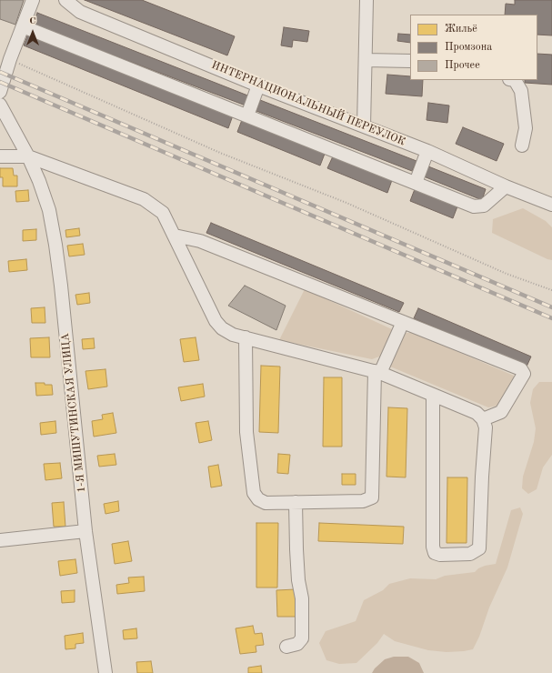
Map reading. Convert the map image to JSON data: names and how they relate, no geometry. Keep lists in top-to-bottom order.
{
  "streets": {
    "street": ["ИНТЕРНАЦИОНАЛЬНЫЙ ПЕРЕУЛОК", "1-Я МИШУТИНСКАЯ УЛИЦА"]
  },
  "legend": ["Жильё", "Промзона", "Прочее"],
  "north": "top"
}
